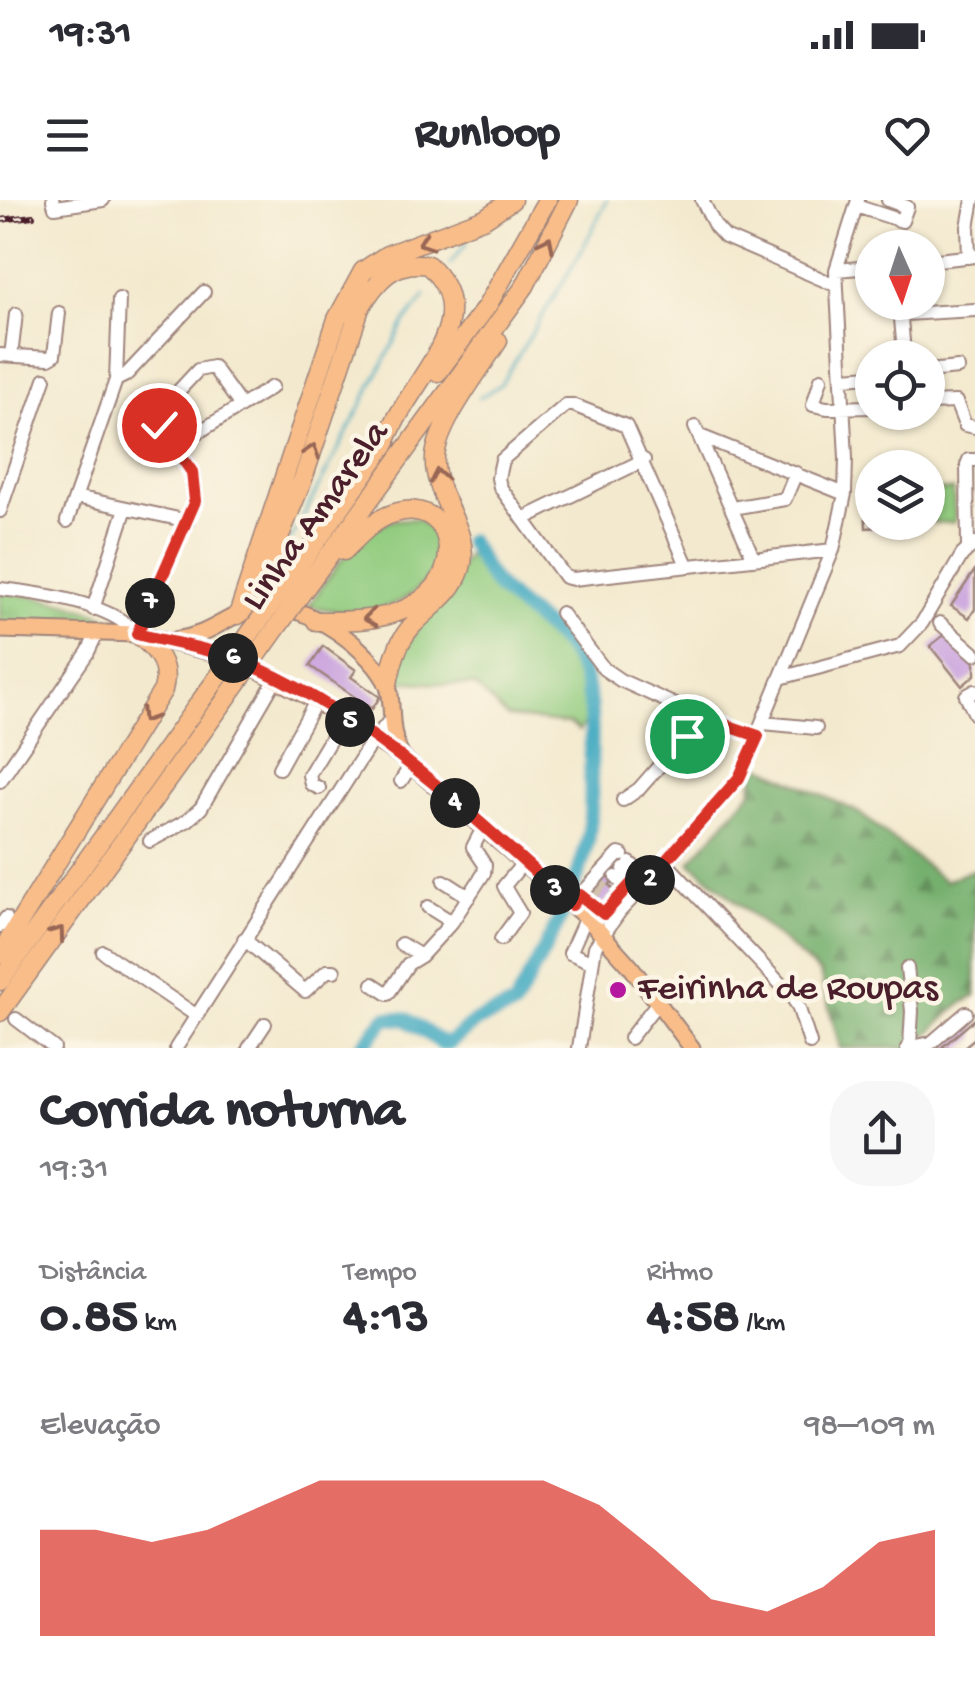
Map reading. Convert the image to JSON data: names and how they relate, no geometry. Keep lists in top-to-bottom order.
{
  "streets": {
    "highway": ["Linha Amarela"]
  },
  "places": ["Feirinha de Roupas"],
  "north": "bottom",
  "page": {
    "status": "19:31",
    "header": "Runloop",
    "pins": [
      "7",
      "6",
      "5",
      "4",
      "2",
      "3"
    ],
    "heading": ["Corrida noturna", "19:31"],
    "stats": [
      ["Distância", "0.85 km"],
      ["Tempo", "4:13"],
      ["Ritmo", "4:58 /km"]
    ],
    "chart": ["Elevação", "98–109 m"]
  }
}
